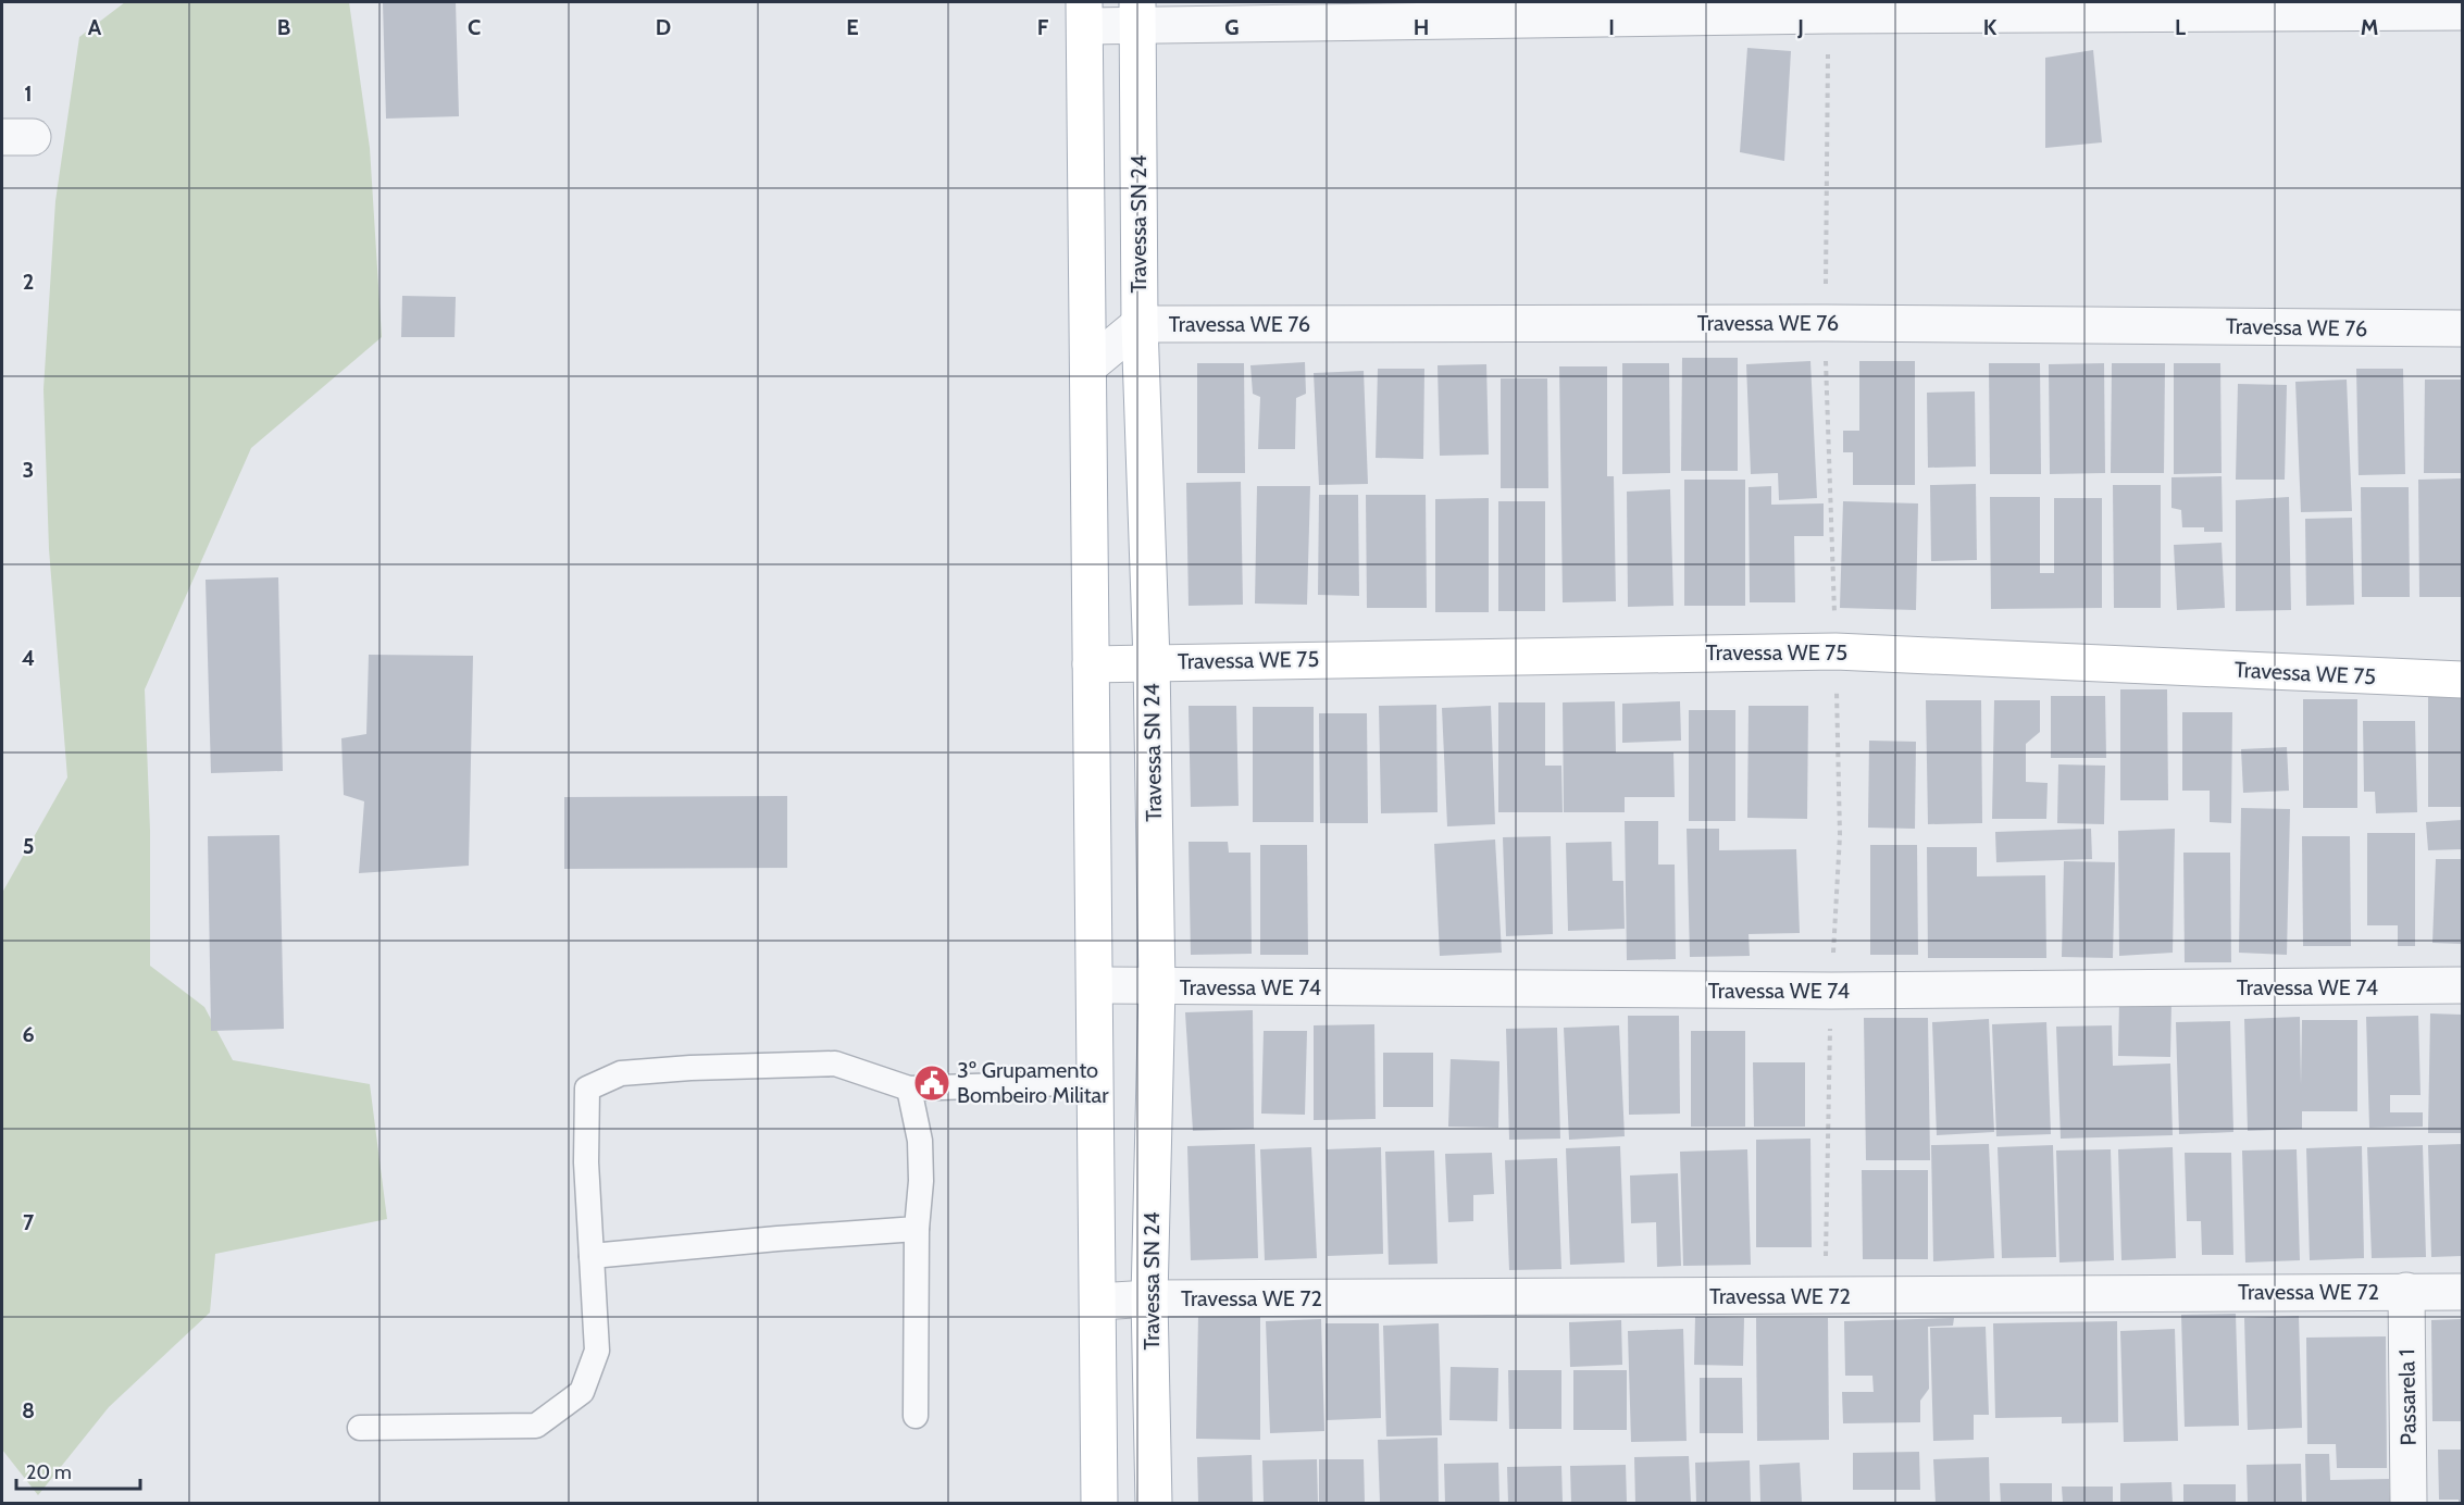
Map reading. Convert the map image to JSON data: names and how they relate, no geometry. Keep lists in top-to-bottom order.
{
  "streets": {
    "main road": ["Travessa SN 24", "Travessa WE 75"],
    "street": [
      "Travessa WE 76",
      "Travessa WE 74",
      "Travessa WE 72",
      "Passarela 1"
    ]
  },
  "crossings": [
    ["Travessa SN 24", "Travessa WE 76"],
    ["Travessa SN 24", "Travessa WE 75"],
    ["Travessa SN 24", "Travessa WE 74"],
    ["Travessa SN 24", "Travessa WE 72"],
    ["Travessa WE 72", "Passarela 1"]
  ],
  "places": {
    "public building": ["3º Grupamento Bombeiro Militar"]
  },
  "scale_bar": "20 m",
  "grid": {
    "columns": [
      "A",
      "B",
      "C",
      "D",
      "E",
      "F",
      "G",
      "H",
      "I",
      "J",
      "K",
      "L",
      "M"
    ],
    "rows": [
      "1",
      "2",
      "3",
      "4",
      "5",
      "6",
      "7",
      "8"
    ]
  }
}
